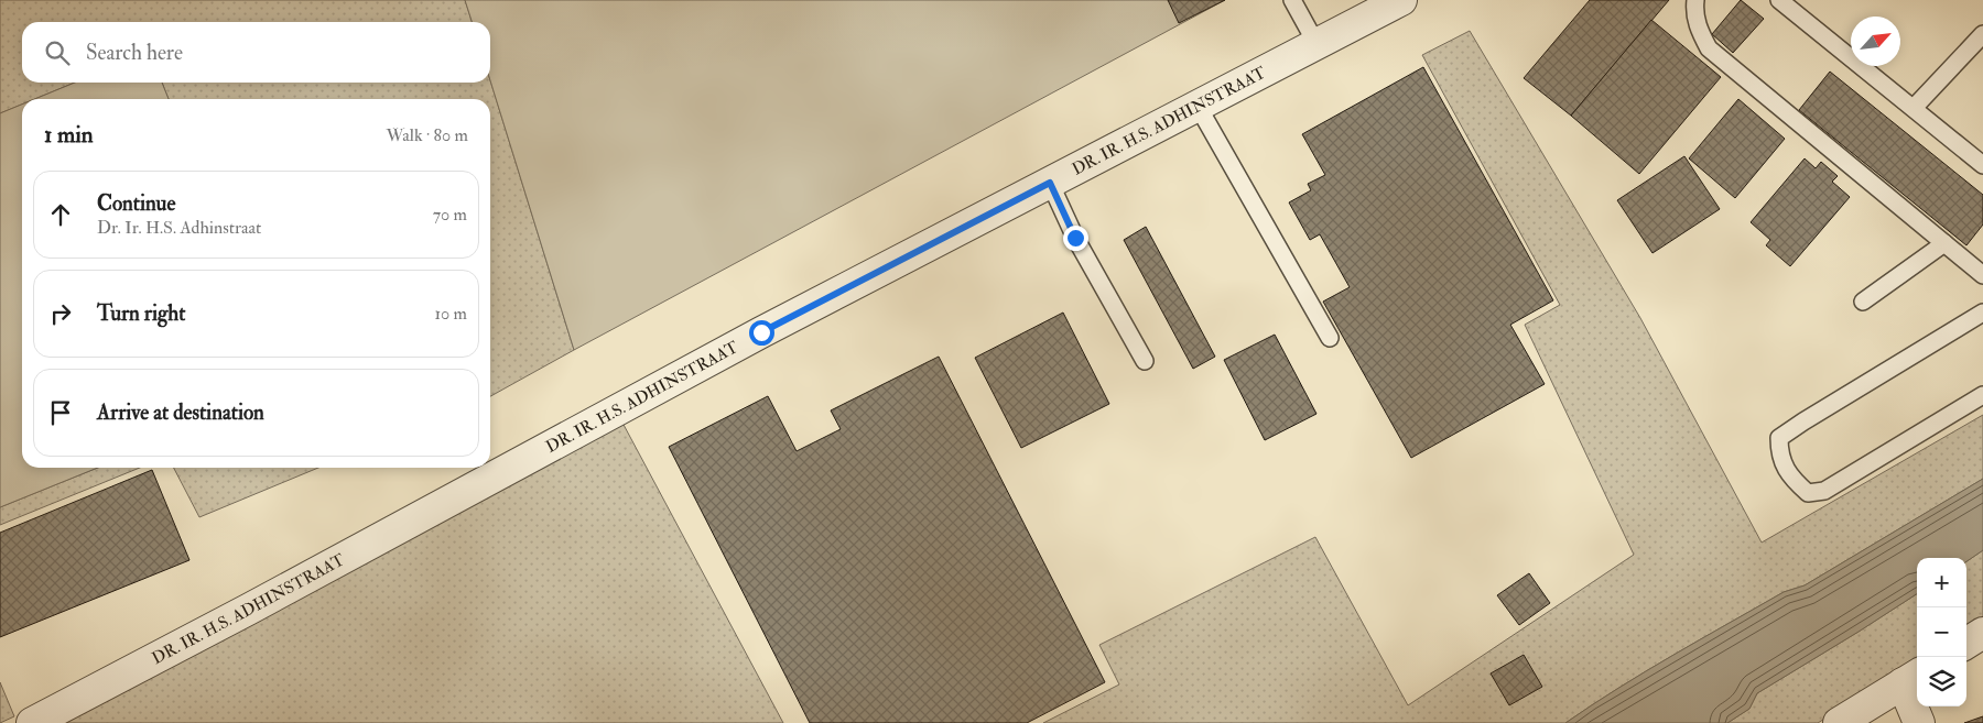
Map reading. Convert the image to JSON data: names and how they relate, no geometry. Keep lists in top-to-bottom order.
{
  "streets": {
    "street": ["DR. IR. H.S. ADHINSTRAAT"]
  },
  "north": "top right",
  "page": {
    "search": "Search here",
    "heading": ["1 min", "Walk · 80 m"],
    "list": [
      ["Continue", "Dr. Ir. H.S. Adhinstraat", "70 m"],
      ["Turn right", "10 m"],
      "Arrive at destination"
    ],
    "map_buttons": ["+", "−"]
  }
}
